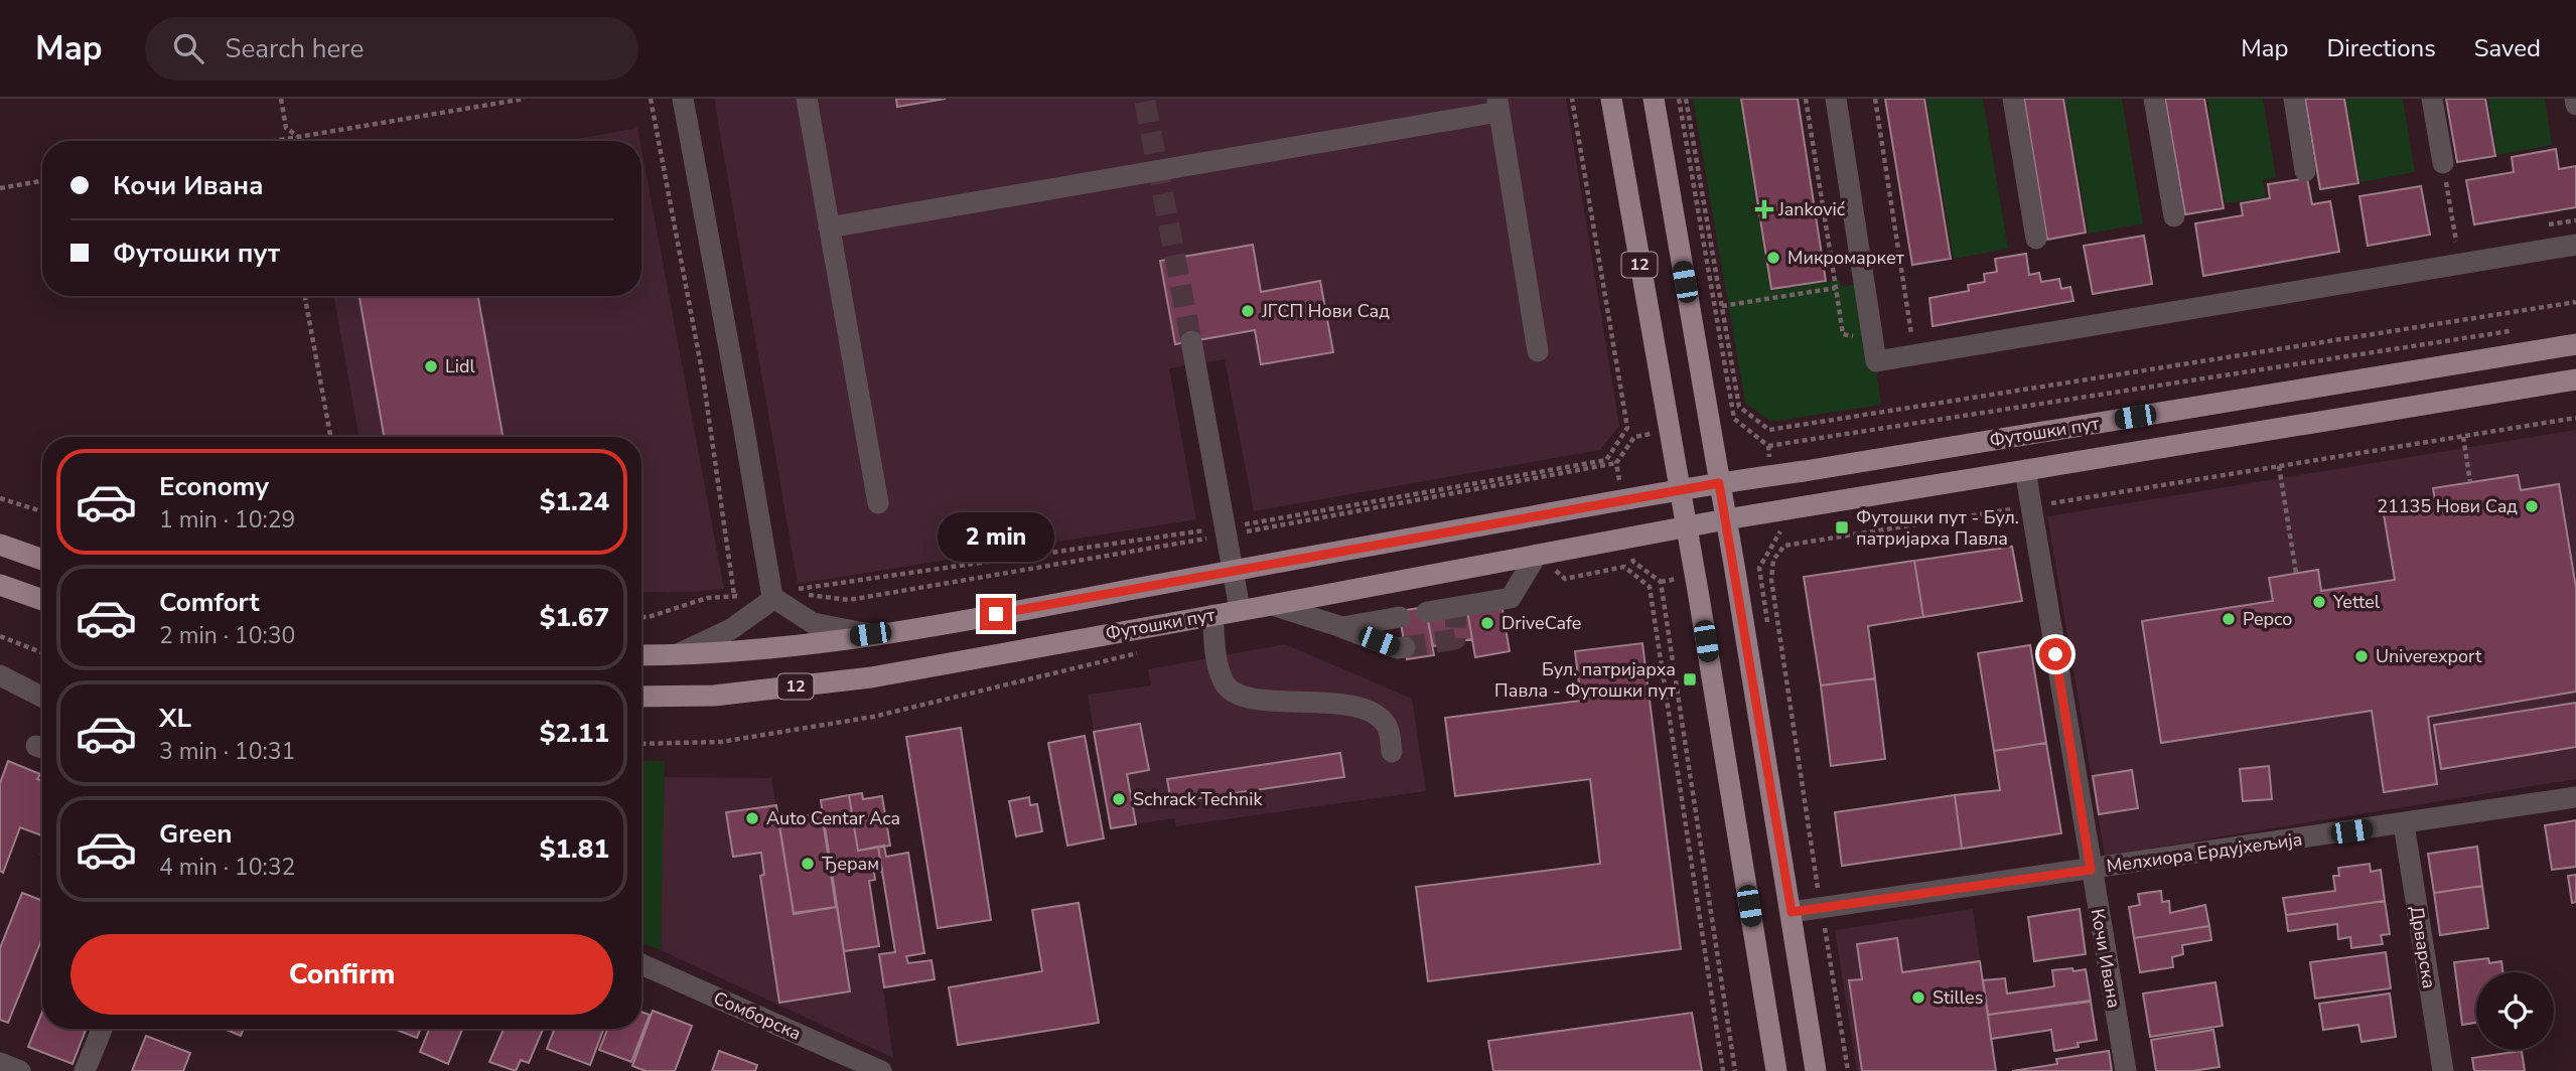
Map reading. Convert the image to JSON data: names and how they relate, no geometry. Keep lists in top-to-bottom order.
{
  "streets": {
    "main road": ["12", "Футошки пут"],
    "street": [
      "Мелхиора Ердујхељија",
      "Дрварска",
      "Кочи Ивана",
      "Сомборска"
    ]
  },
  "crossings": [
    ["12", "Футошки пут"],
    ["Футошки пут", "Кочи Ивана"],
    ["Мелхиора Ердујхељија", "Дрварска"],
    ["Мелхиора Ердујхељија", "Кочи Ивана"]
  ],
  "places": {
    "health": ["Janković"],
    "other": [
      "Микромаркет",
      "ЈГСП Нови Сад",
      "Lidl",
      "21135 Нови Сад",
      "Yettel",
      "Pepco",
      "DriveCafe",
      "Univerexport",
      "Schrack Technik",
      "Auto Centar Aca",
      "Ђерам",
      "Stilles"
    ],
    "transit": ["Футошки пут - Бул. патријарха Павла", "Бул. патријарха Павла - Футошки пут"]
  },
  "page": {
    "header": "Map",
    "search": "Search here",
    "nav": ["Map", "Directions", "Saved"],
    "banner": ["Кочи Ивана", "Футошки пут"],
    "list": [
      {
        "name": "Economy",
        "note": "1 min · 10:29",
        "value": "$1.24"
      },
      {
        "name": "Comfort",
        "note": "2 min · 10:30",
        "value": "$1.67"
      },
      {
        "name": "XL",
        "note": "3 min · 10:31",
        "value": "$2.11"
      },
      {
        "name": "Green",
        "note": "4 min · 10:32",
        "value": "$1.81"
      }
    ],
    "bubble": "2 min",
    "buttons": "Confirm"
  }
}
